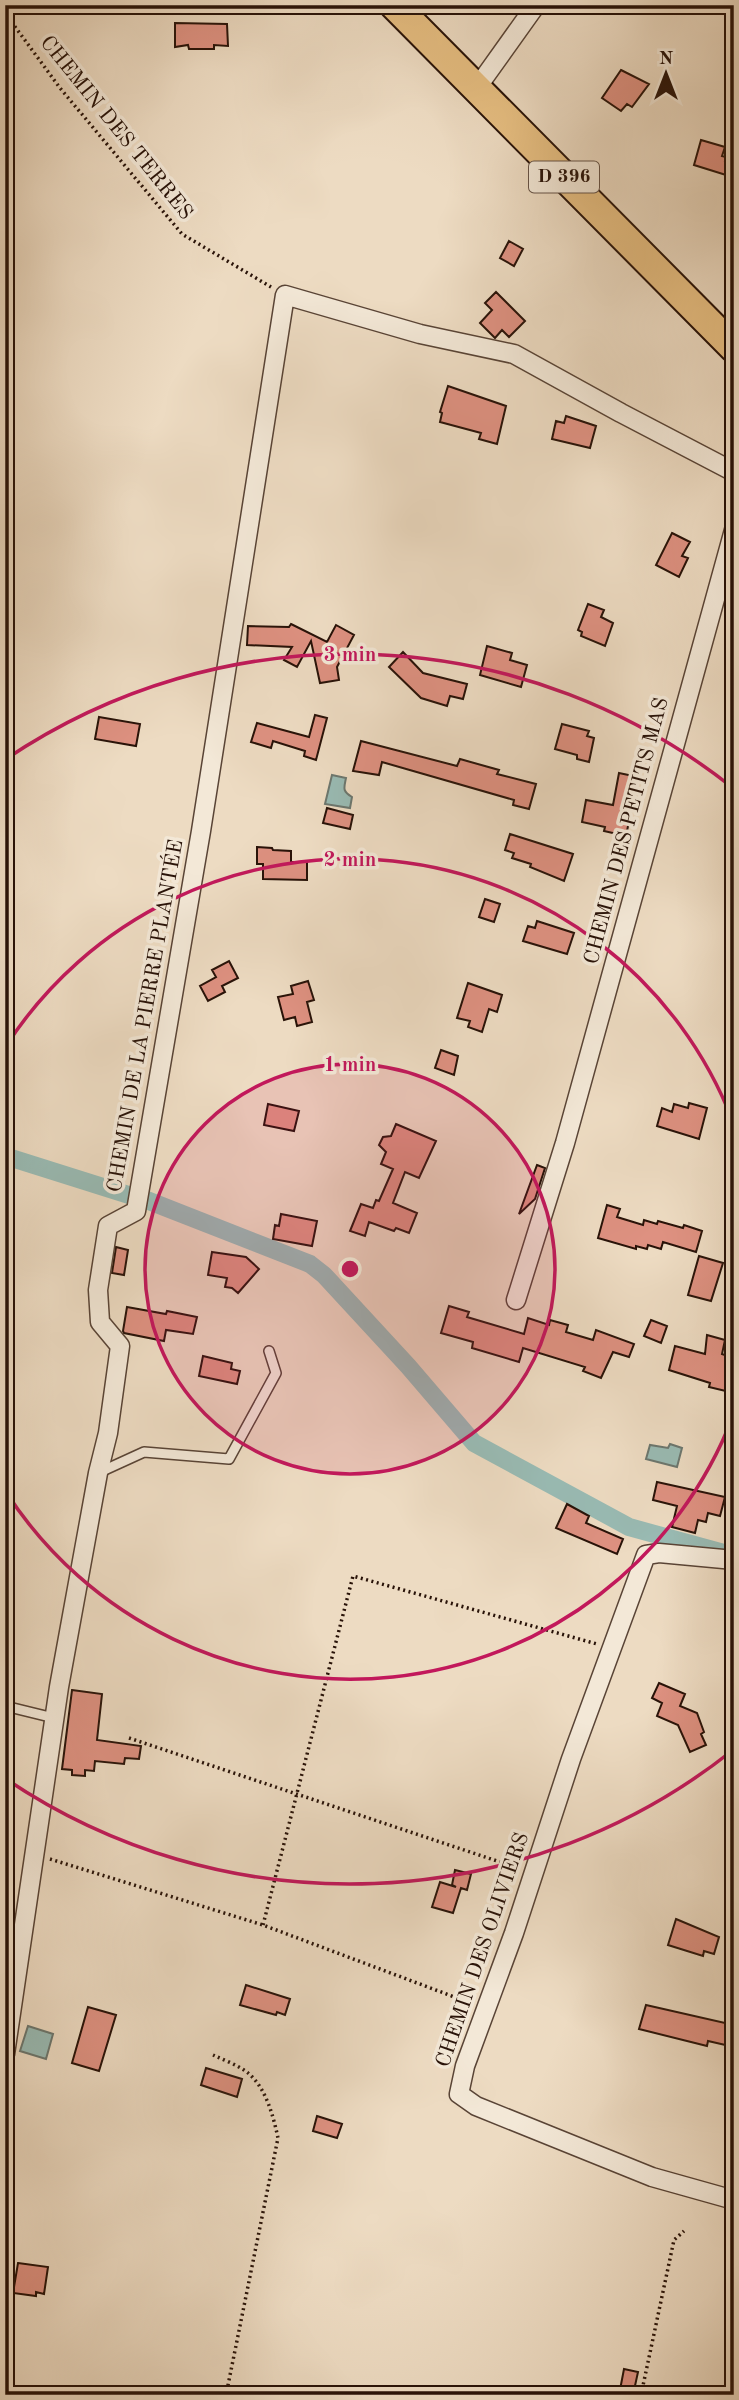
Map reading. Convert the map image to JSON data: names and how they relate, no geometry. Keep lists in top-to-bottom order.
{
  "streets": {
    "main road": ["D 396"],
    "street": ["CHEMIN DES PETITS MAS", "CHEMIN DE LA PIERRE PLANTÉE", "CHEMIN DES OLIVIERS"],
    "path": ["CHEMIN DES TERRES"]
  },
  "crossings": [
    ["CHEMIN DES TERRES", "CHEMIN DE LA PIERRE PLANTÉE"]
  ],
  "north": "top",
  "rings": ["3 min", "2 min", "1 min"]
}
